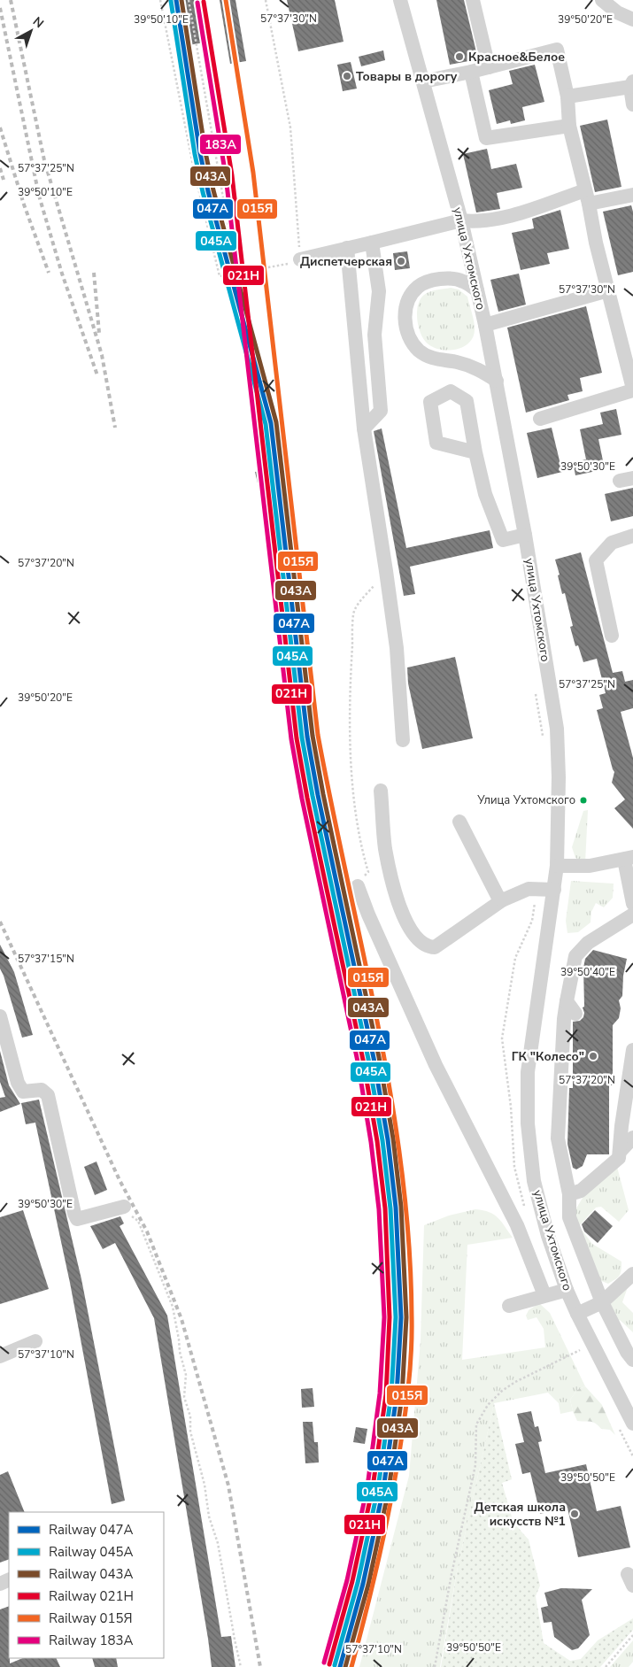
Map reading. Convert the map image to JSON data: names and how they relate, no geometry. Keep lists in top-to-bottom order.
{
  "streets": {
    "street": ["улица Ухтомского"]
  },
  "places": [
    "Красное&Белое",
    "Товары в дорогу",
    "Диспетчерская",
    "Улица Ухтомского",
    "ГК \"Колесо\"",
    "Детская школа искусств №1"
  ],
  "lines": [
    "rail line 047А",
    "rail line 043А",
    "rail line 015Я",
    "rail line 045А",
    "rail line 021Н",
    "rail line 183А"
  ],
  "legend": [
    "Railway 047А",
    "Railway 045А",
    "Railway 043А",
    "Railway 021Н",
    "Railway 015Я",
    "Railway 183А"
  ],
  "north": "top right",
  "coordinates": [
    "57°37'30\"N",
    "39°50'10\"E",
    "39°50'20\"E",
    "57°37'25\"N",
    "39°50'30\"E",
    "57°37'20\"N",
    "57°37'15\"N",
    "39°50'40\"E",
    "57°37'10\"N",
    "39°50'50\"E"
  ]
}
